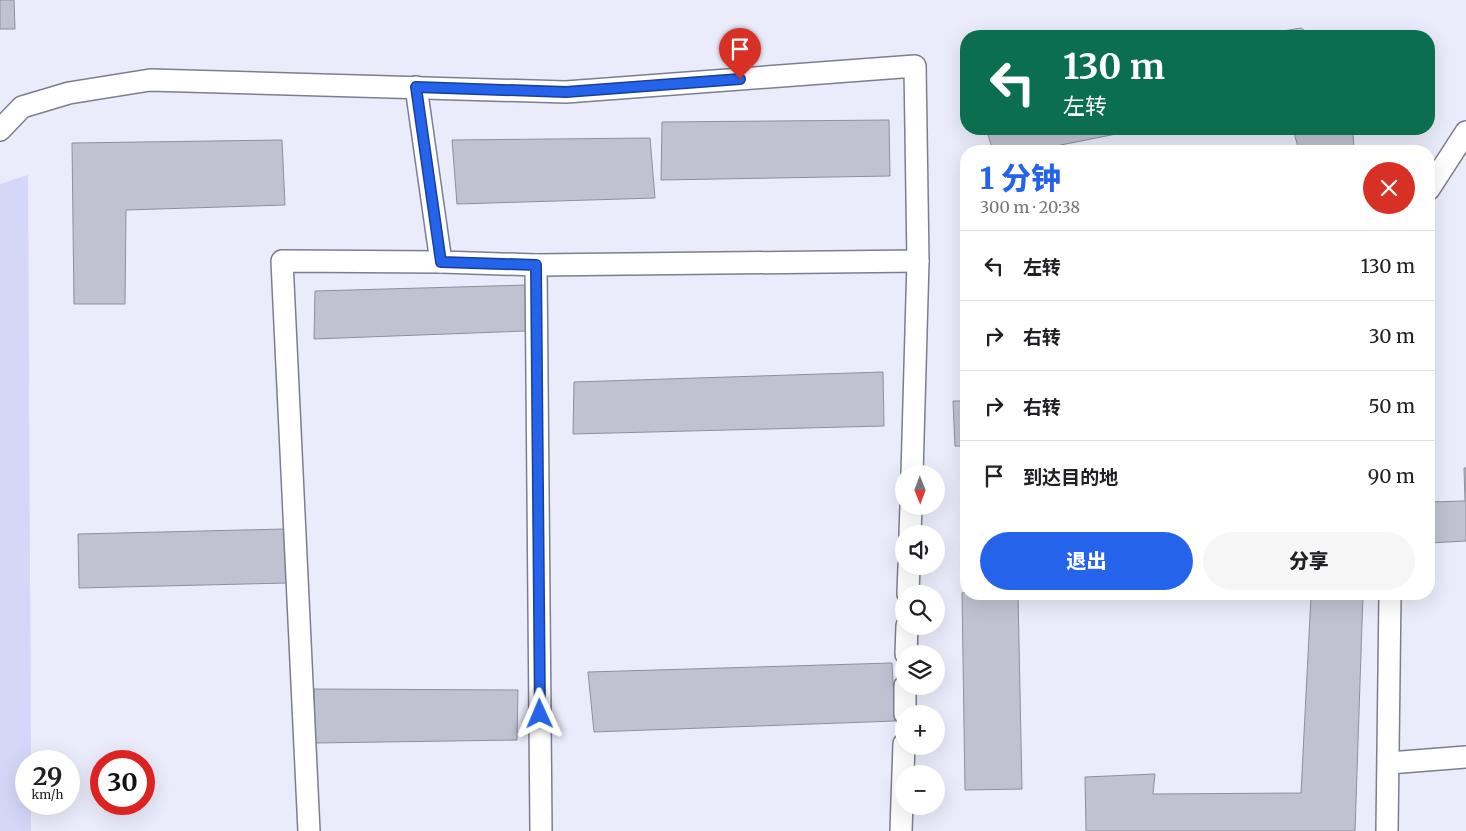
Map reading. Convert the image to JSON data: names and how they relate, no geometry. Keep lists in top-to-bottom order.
{
  "north": "bottom",
  "page": {
    "turn": ["130 m", "左转"],
    "heading": ["1 分钟", "300 m · 20:38"],
    "list": [
      {
        "name": "左转",
        "value": "130 m"
      },
      {
        "name": "右转",
        "value": "30 m"
      },
      {
        "name": "右转",
        "value": "50 m"
      },
      {
        "name": "到达目的地",
        "value": "90 m"
      }
    ],
    "map_buttons": ["+", "−"],
    "buttons": ["退出", "分享"],
    "speed": "29 km/h",
    "limit": "30"
  }
}
